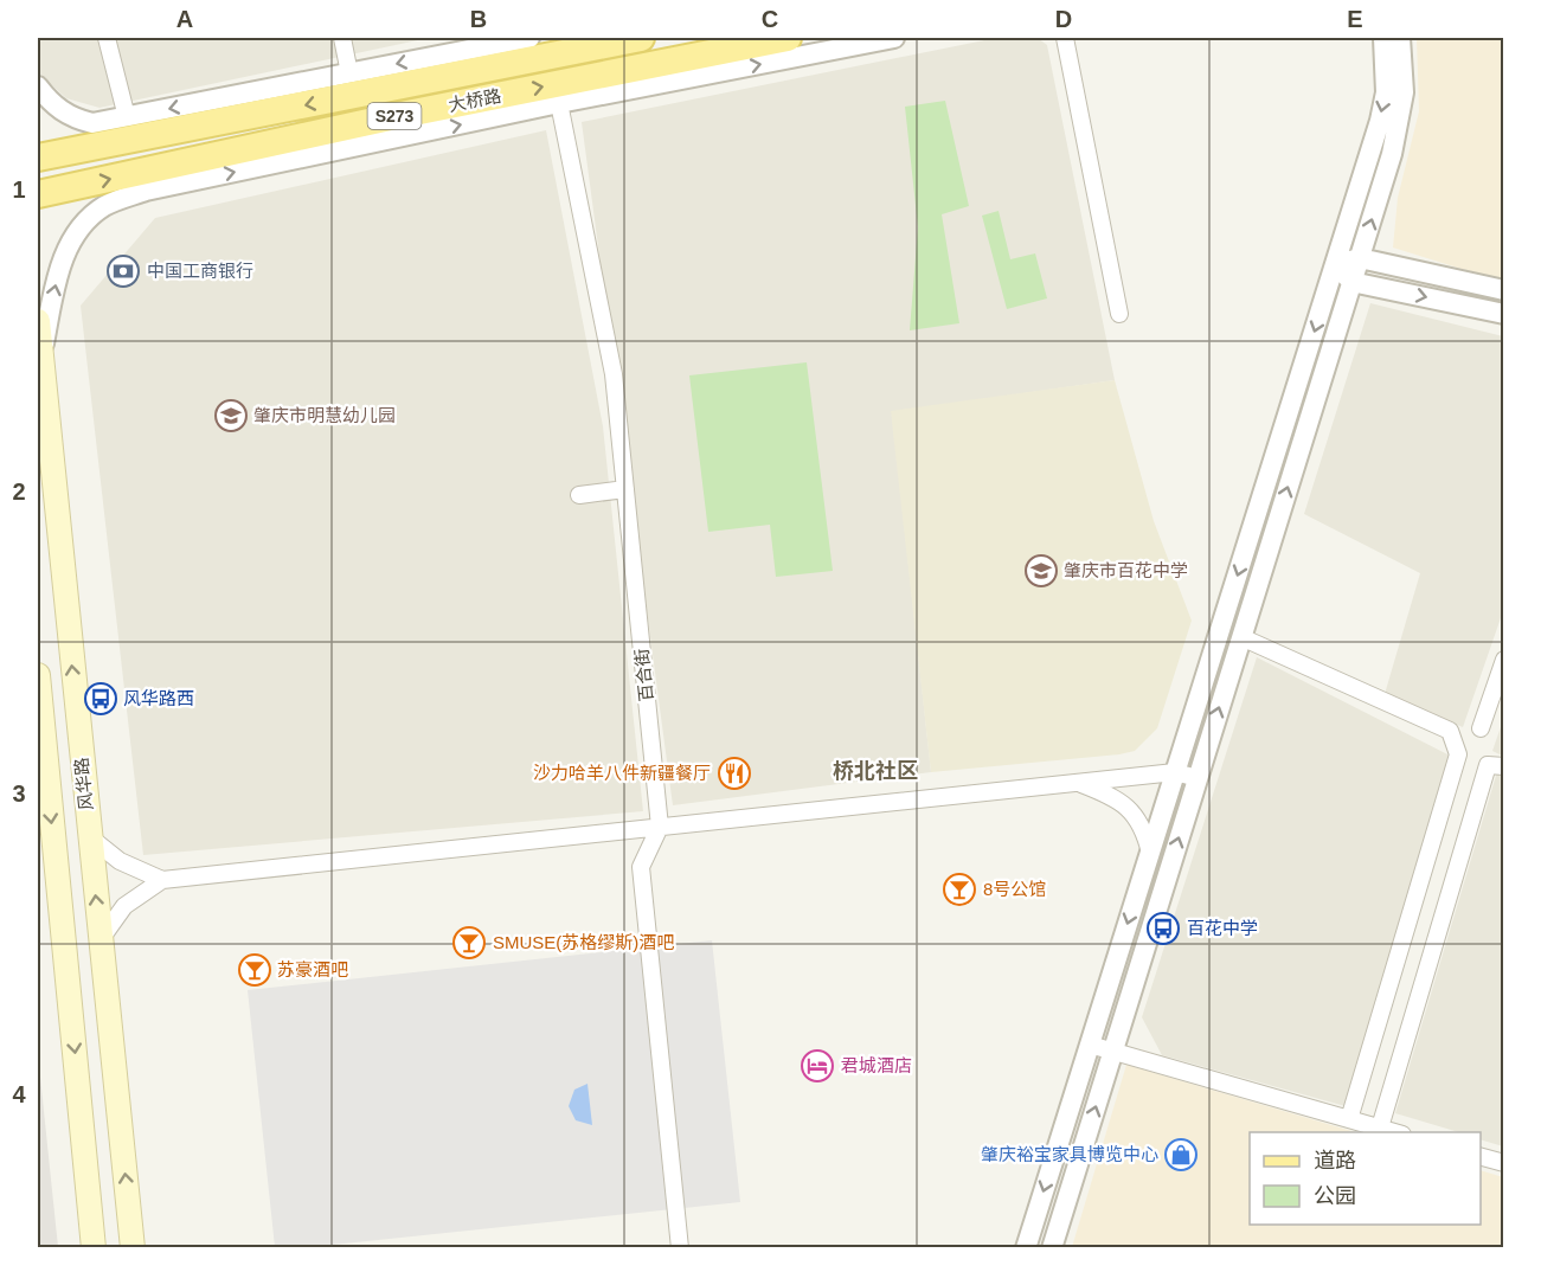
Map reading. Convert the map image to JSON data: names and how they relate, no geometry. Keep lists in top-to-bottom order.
{
  "streets": {
    "main road": ["大桥路", "S273", "风华路"],
    "street": ["百合街"]
  },
  "districts": ["桥北社区"],
  "places": {
    "bank": ["中国工商银行"],
    "school or university": ["肇庆市明慧幼儿园", "肇庆市百花中学"],
    "bus stop": ["风华路西", "百花中学"],
    "restaurant": ["沙力哈羊八件新疆餐厅"],
    "bar": ["8号公馆", "SMUSE(苏格缪斯)酒吧", "苏豪酒吧"],
    "hotel": ["君城酒店"],
    "shop": ["肇庆裕宝家具博览中心"]
  },
  "legend": ["道路", "公园"],
  "grid": {
    "columns": [
      "A",
      "B",
      "C",
      "D",
      "E"
    ],
    "rows": [
      "1",
      "2",
      "3",
      "4"
    ]
  }
}
